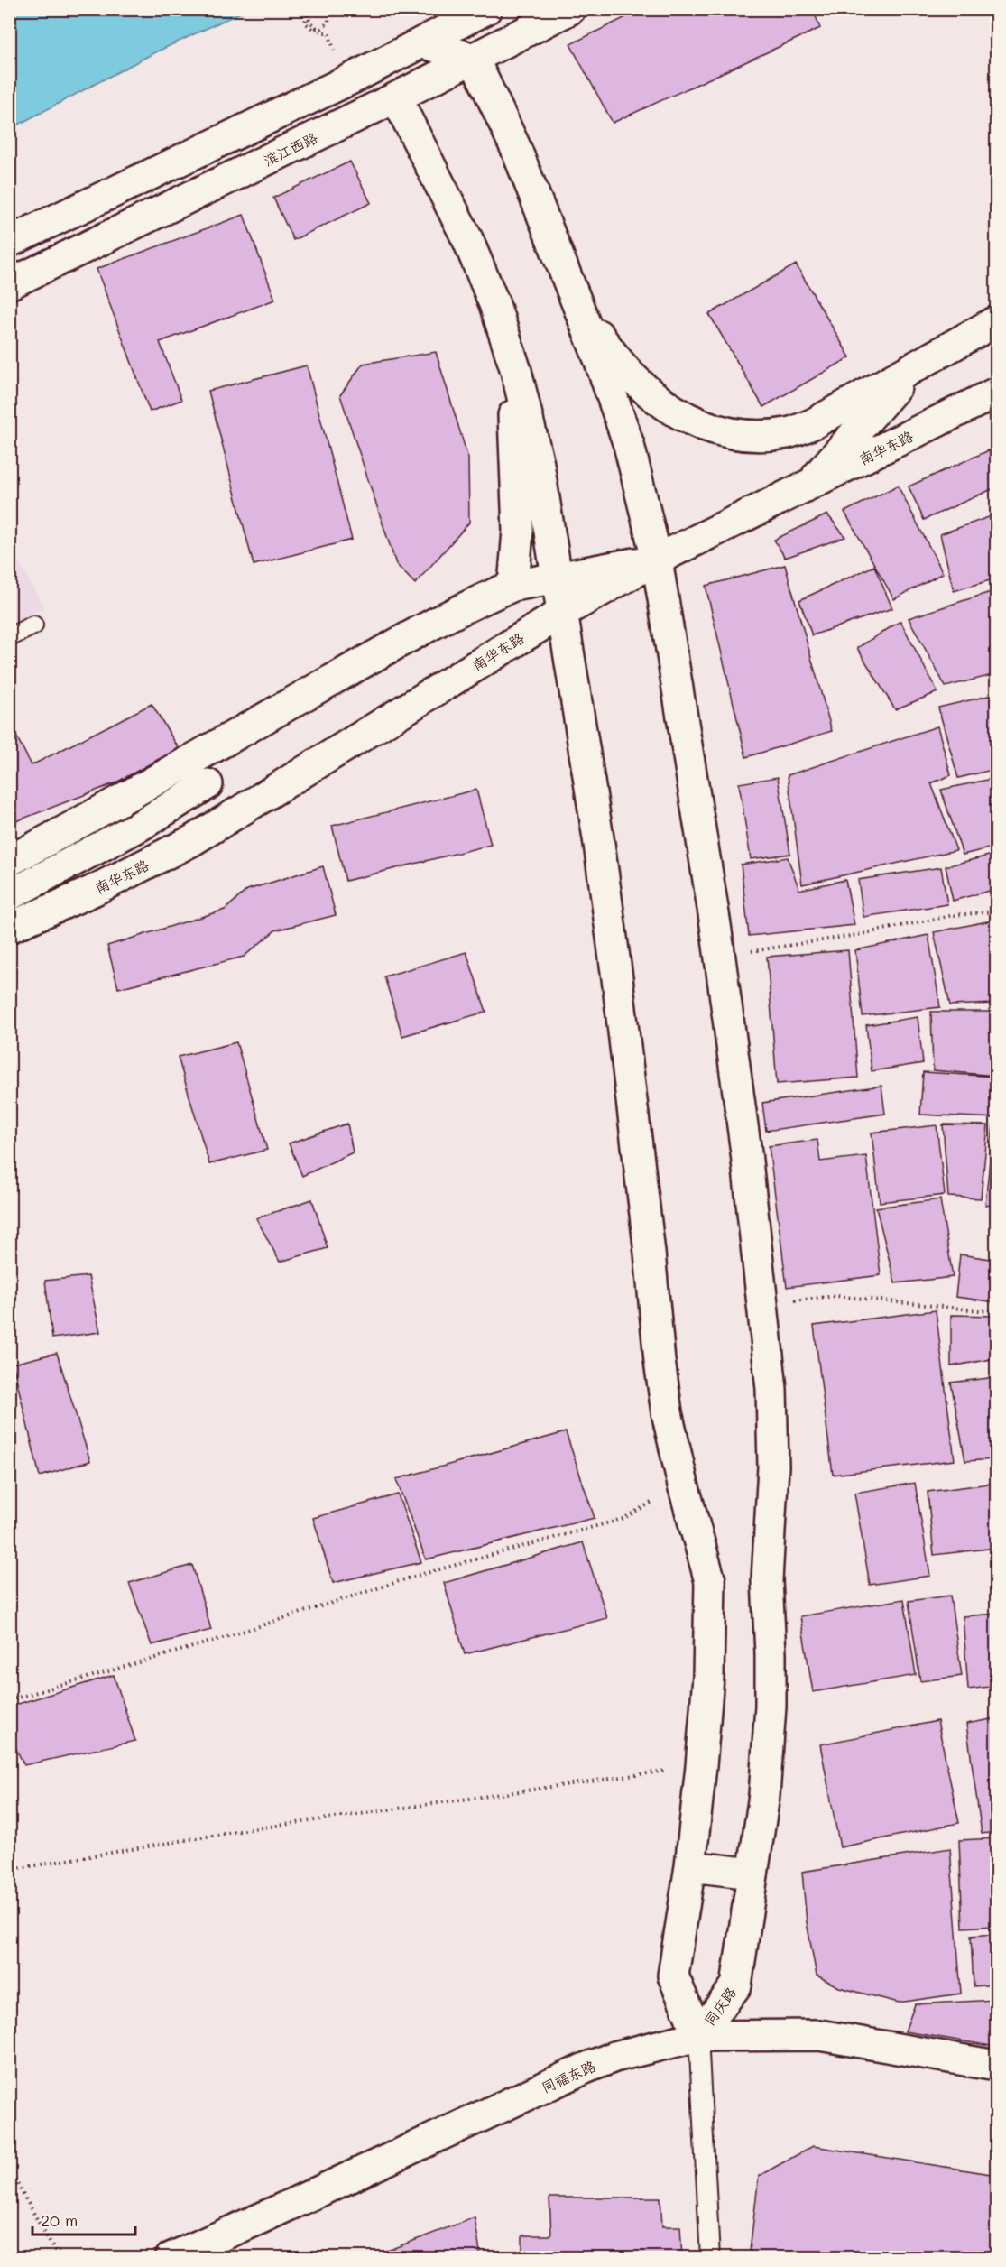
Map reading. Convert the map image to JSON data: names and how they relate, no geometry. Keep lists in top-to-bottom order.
{
  "streets": {
    "street": [
      "滨江西路",
      "南华东路",
      "同庆路",
      "同福东路"
    ]
  },
  "crossings": [
    ["滨江西路", "同庆路"],
    ["南华东路", "同庆路"],
    ["同庆路", "同福东路"]
  ],
  "scale_bar": "20 m"
}
